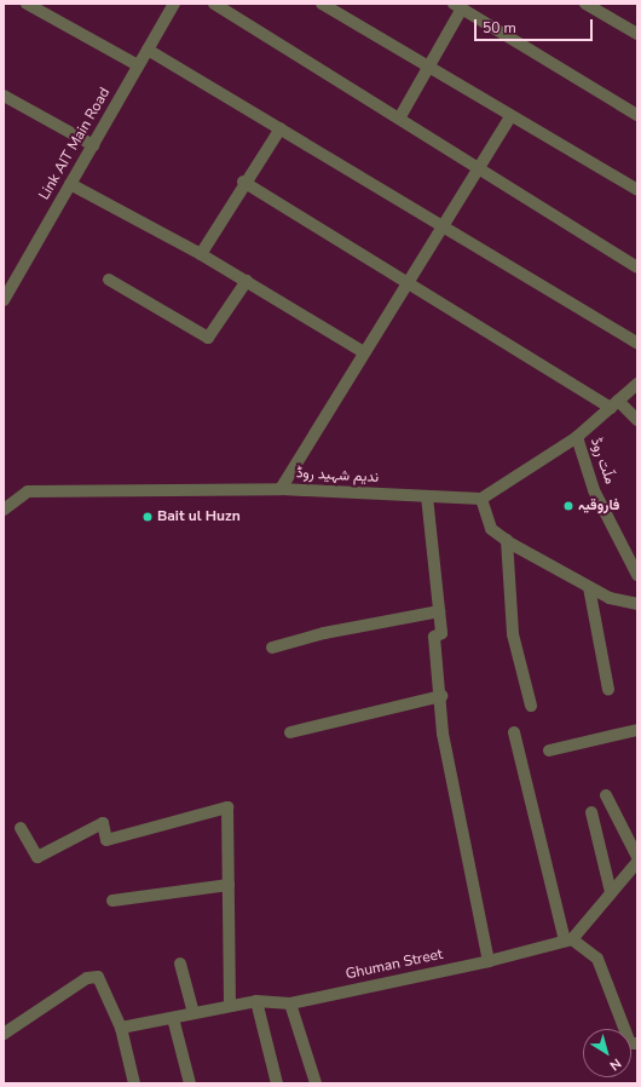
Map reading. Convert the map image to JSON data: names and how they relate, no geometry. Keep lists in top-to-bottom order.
{
  "streets": {
    "street": [
      "Link AIT Main Road",
      "ملّت روڈ",
      "ندیم شہید روڈ",
      "Ghuman Street"
    ]
  },
  "places": ["فاروقیہ", "Bait ul Huzn"],
  "scale_bar": "50 m",
  "north": "bottom right"
}
